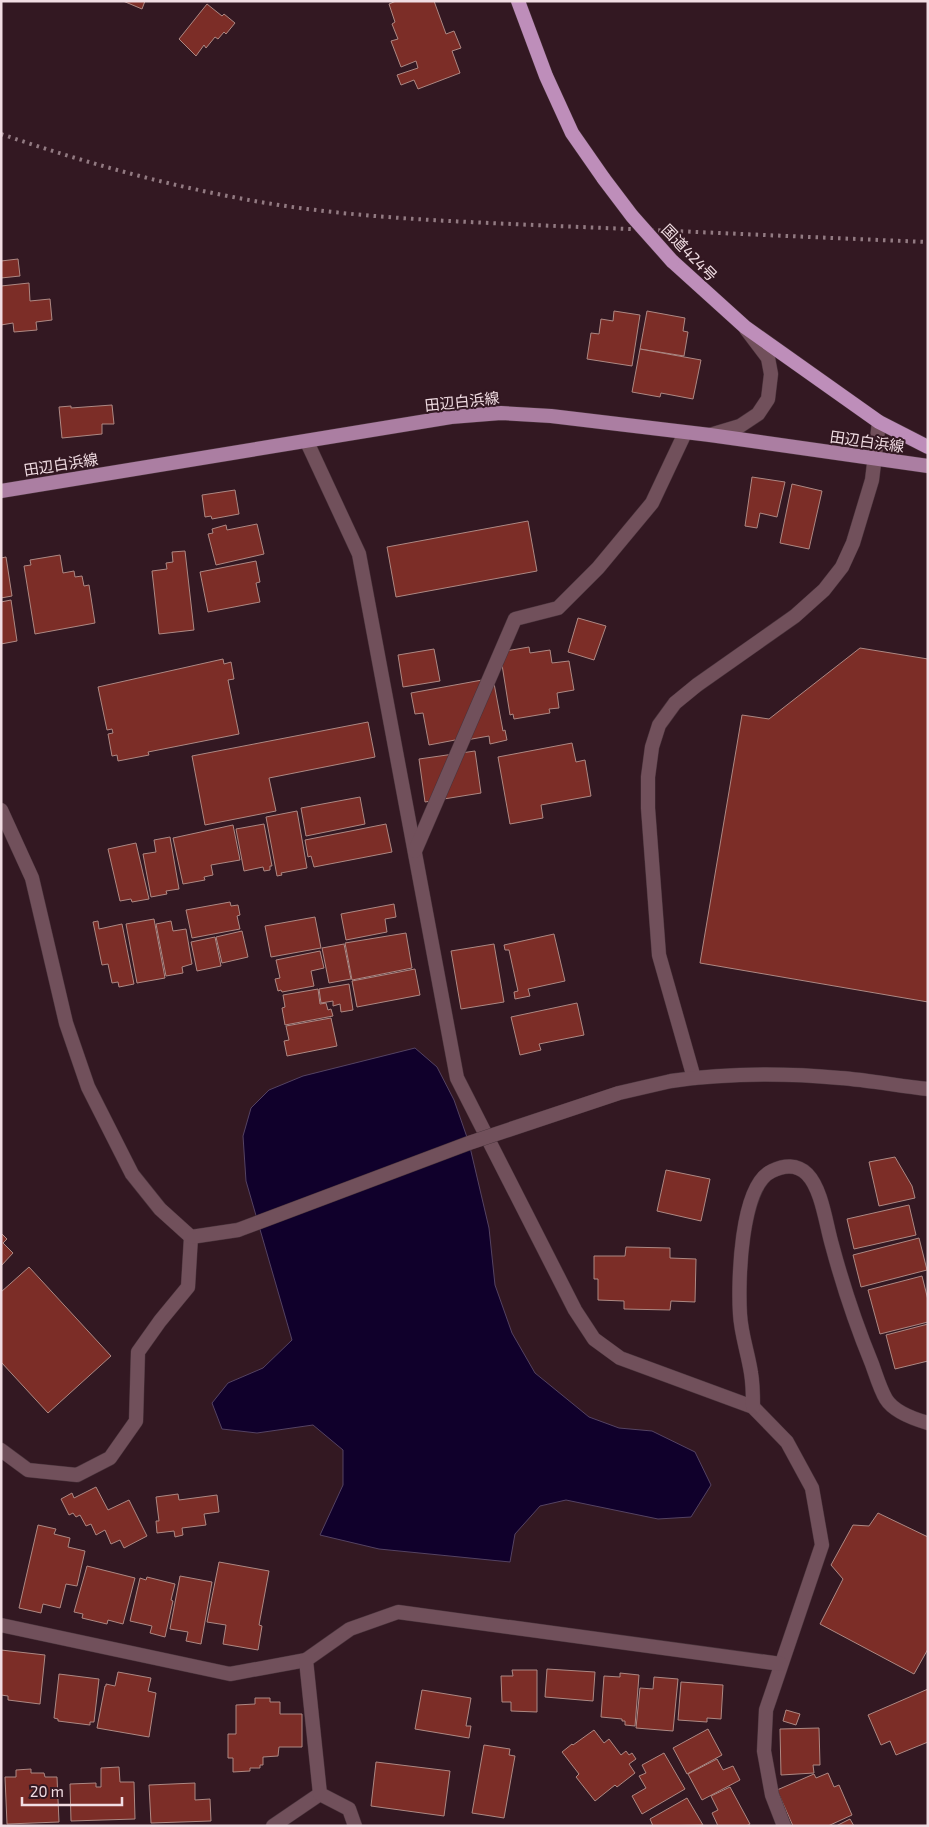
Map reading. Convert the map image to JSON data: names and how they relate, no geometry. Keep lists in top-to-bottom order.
{
  "streets": {
    "highway": ["国道424号"],
    "main road": ["田辺白浜線"]
  },
  "scale_bar": "20 m"
}
